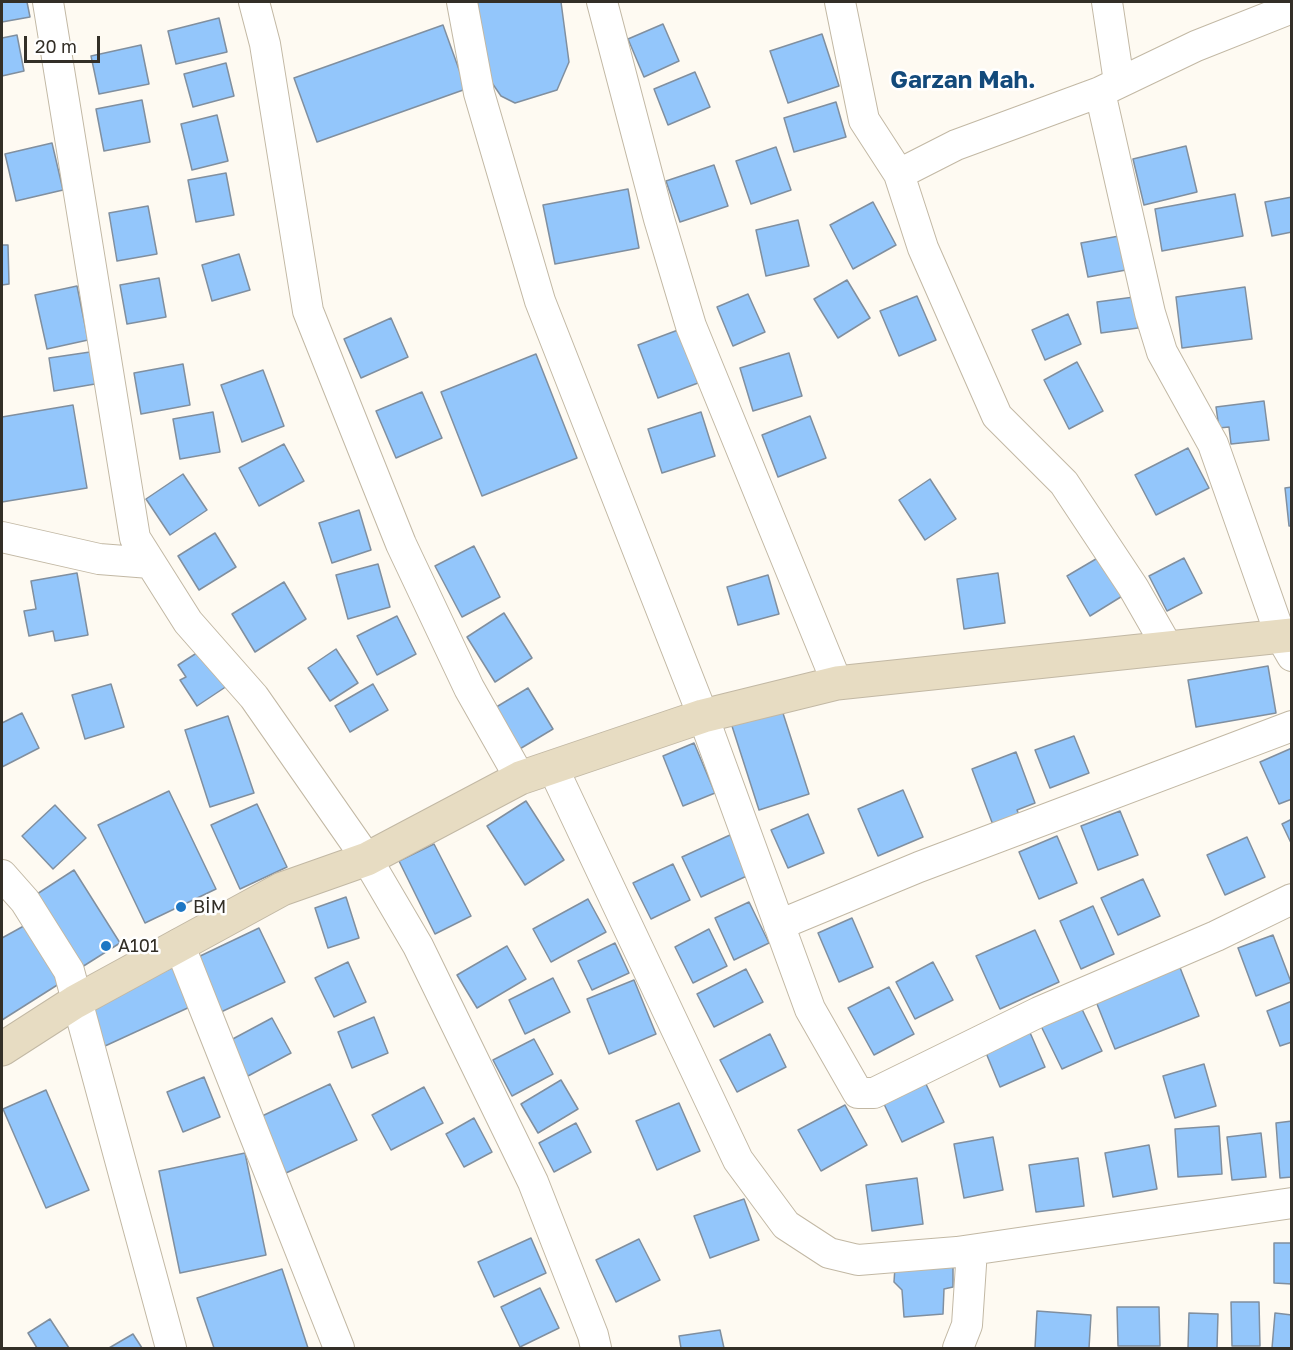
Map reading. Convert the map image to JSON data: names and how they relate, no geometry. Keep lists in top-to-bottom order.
{
  "districts": ["Garzan Mah."],
  "places": ["BİM", "A101"],
  "scale_bar": "20 m"
}
